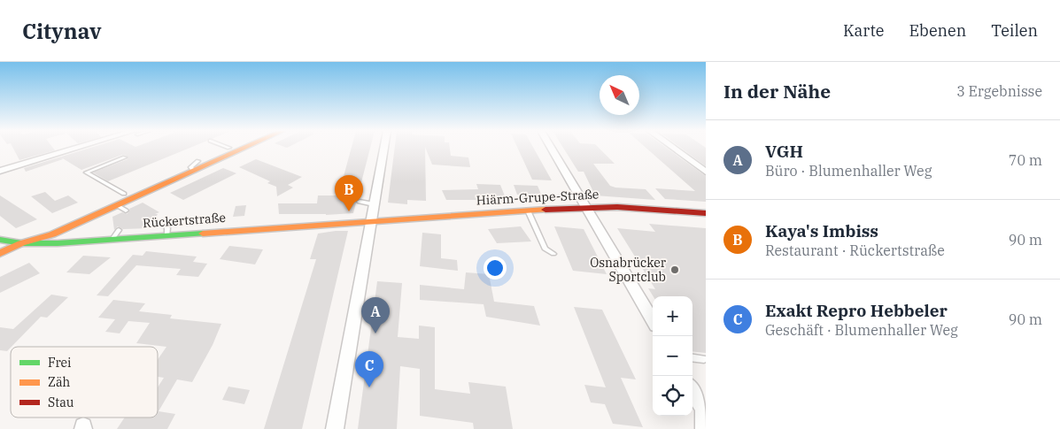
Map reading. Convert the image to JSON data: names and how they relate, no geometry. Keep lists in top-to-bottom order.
{
  "streets": {
    "main road": ["Hiärm-Grupe-Straße", "Rückertstraße"]
  },
  "crossings": [
    ["Hiärm-Grupe-Straße", "Rückertstraße"]
  ],
  "places": ["Osnabrücker Sportclub"],
  "legend": ["Frei", "Zäh", "Stau"],
  "north": "top left",
  "page": {
    "header": "Citynav",
    "nav": ["Karte", "Ebenen", "Teilen"],
    "heading": ["In der Nähe", "3 Ergebnisse"],
    "list": [
      {
        "mark": "A",
        "name": "VGH",
        "note": "Büro · Blumenhaller Weg",
        "value": "70 m"
      },
      {
        "mark": "B",
        "name": "Kaya's Imbiss",
        "note": "Restaurant · Rückertstraße",
        "value": "90 m"
      },
      {
        "mark": "C",
        "name": "Exakt Repro Hebbeler",
        "note": "Geschäft · Blumenhaller Weg",
        "value": "90 m"
      }
    ],
    "pins": ["B", "A", "C"],
    "map_buttons": ["+", "−"]
  }
}
